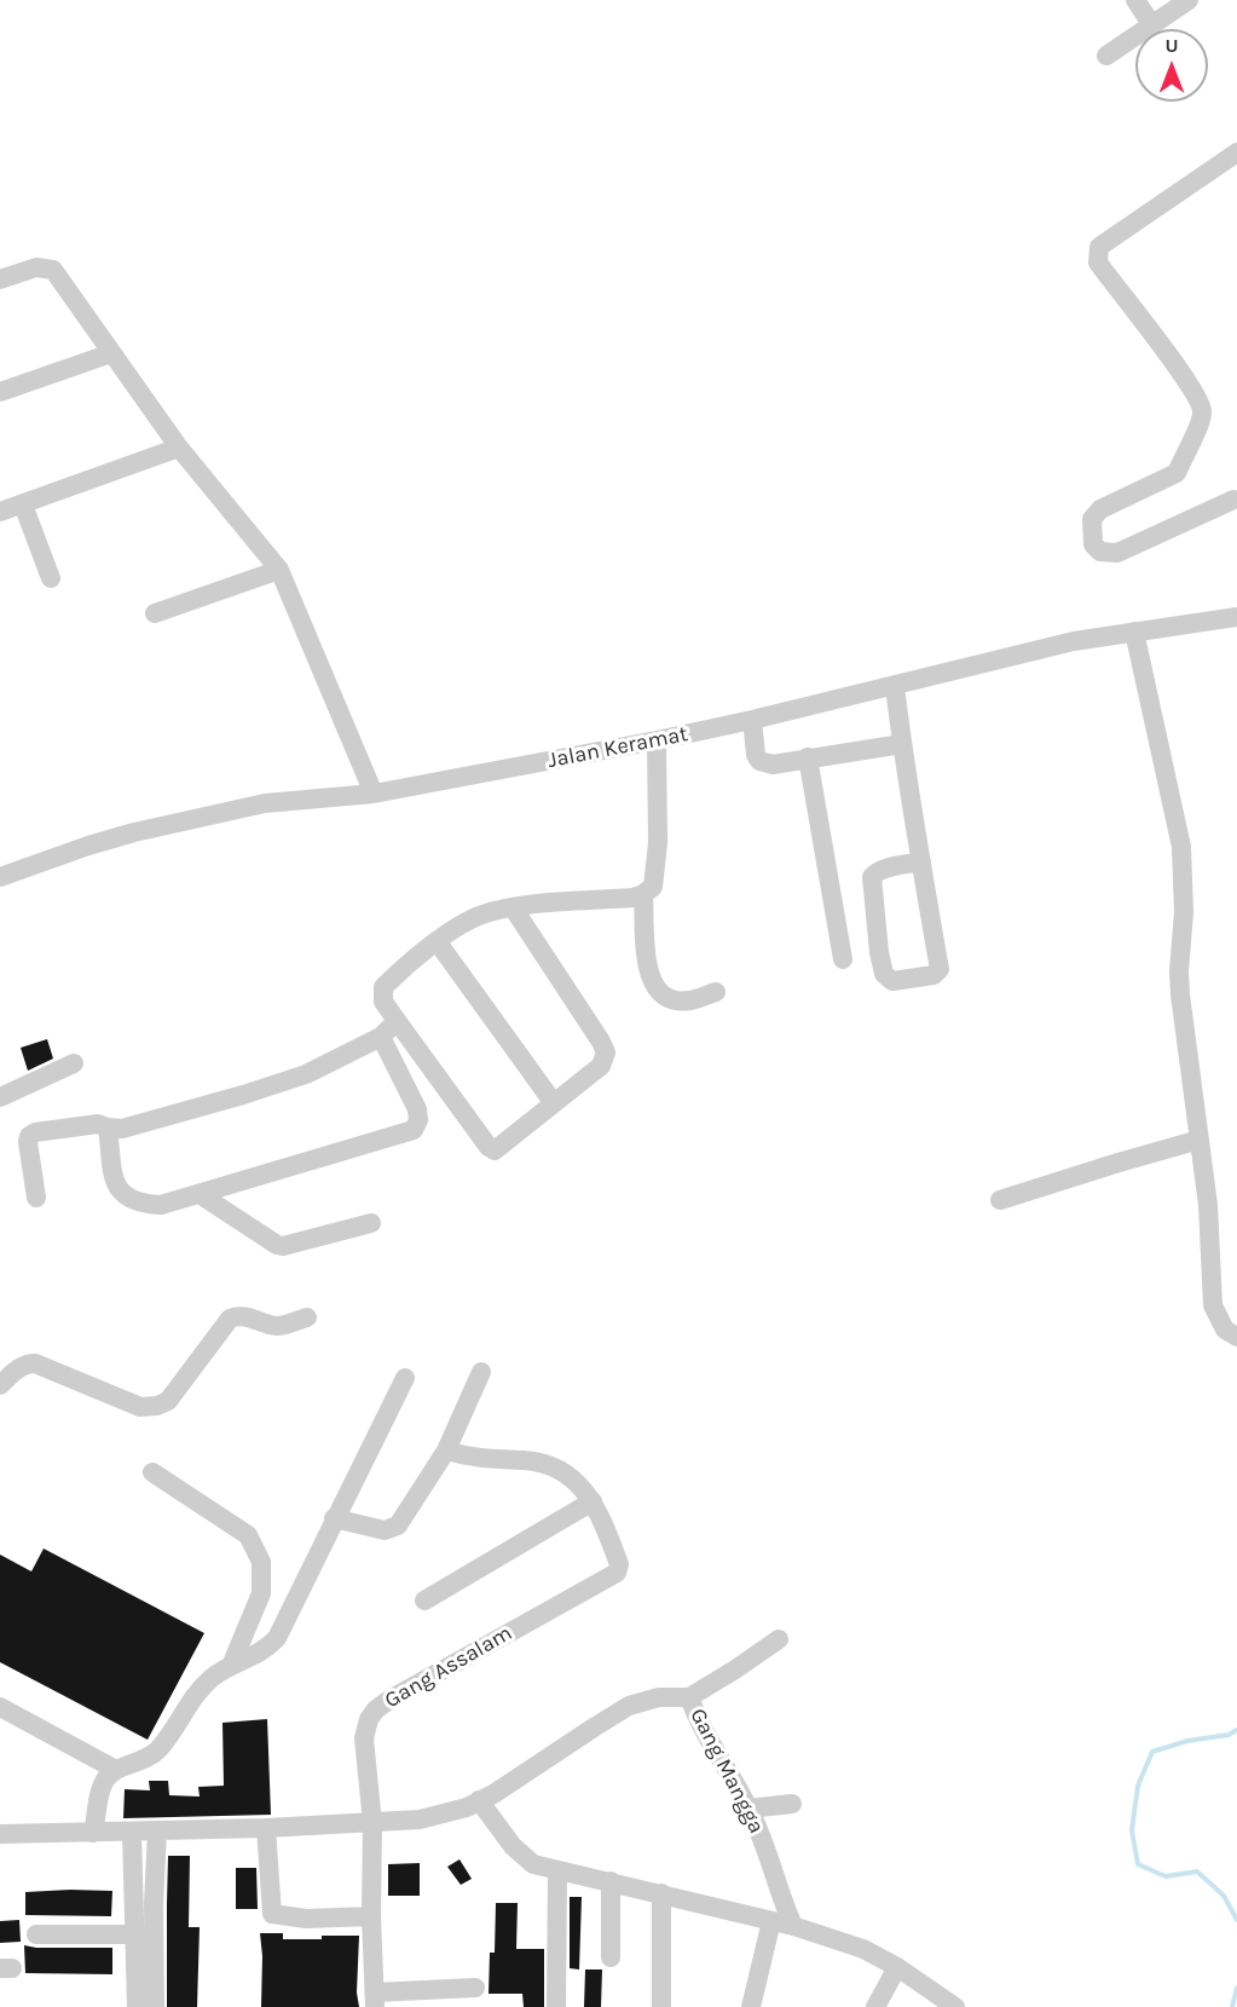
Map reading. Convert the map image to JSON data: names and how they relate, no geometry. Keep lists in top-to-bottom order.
{
  "streets": {
    "street": ["Jalan Keramat", "Gang Assalam", "Gang Mangga"]
  },
  "north": "top"
}
